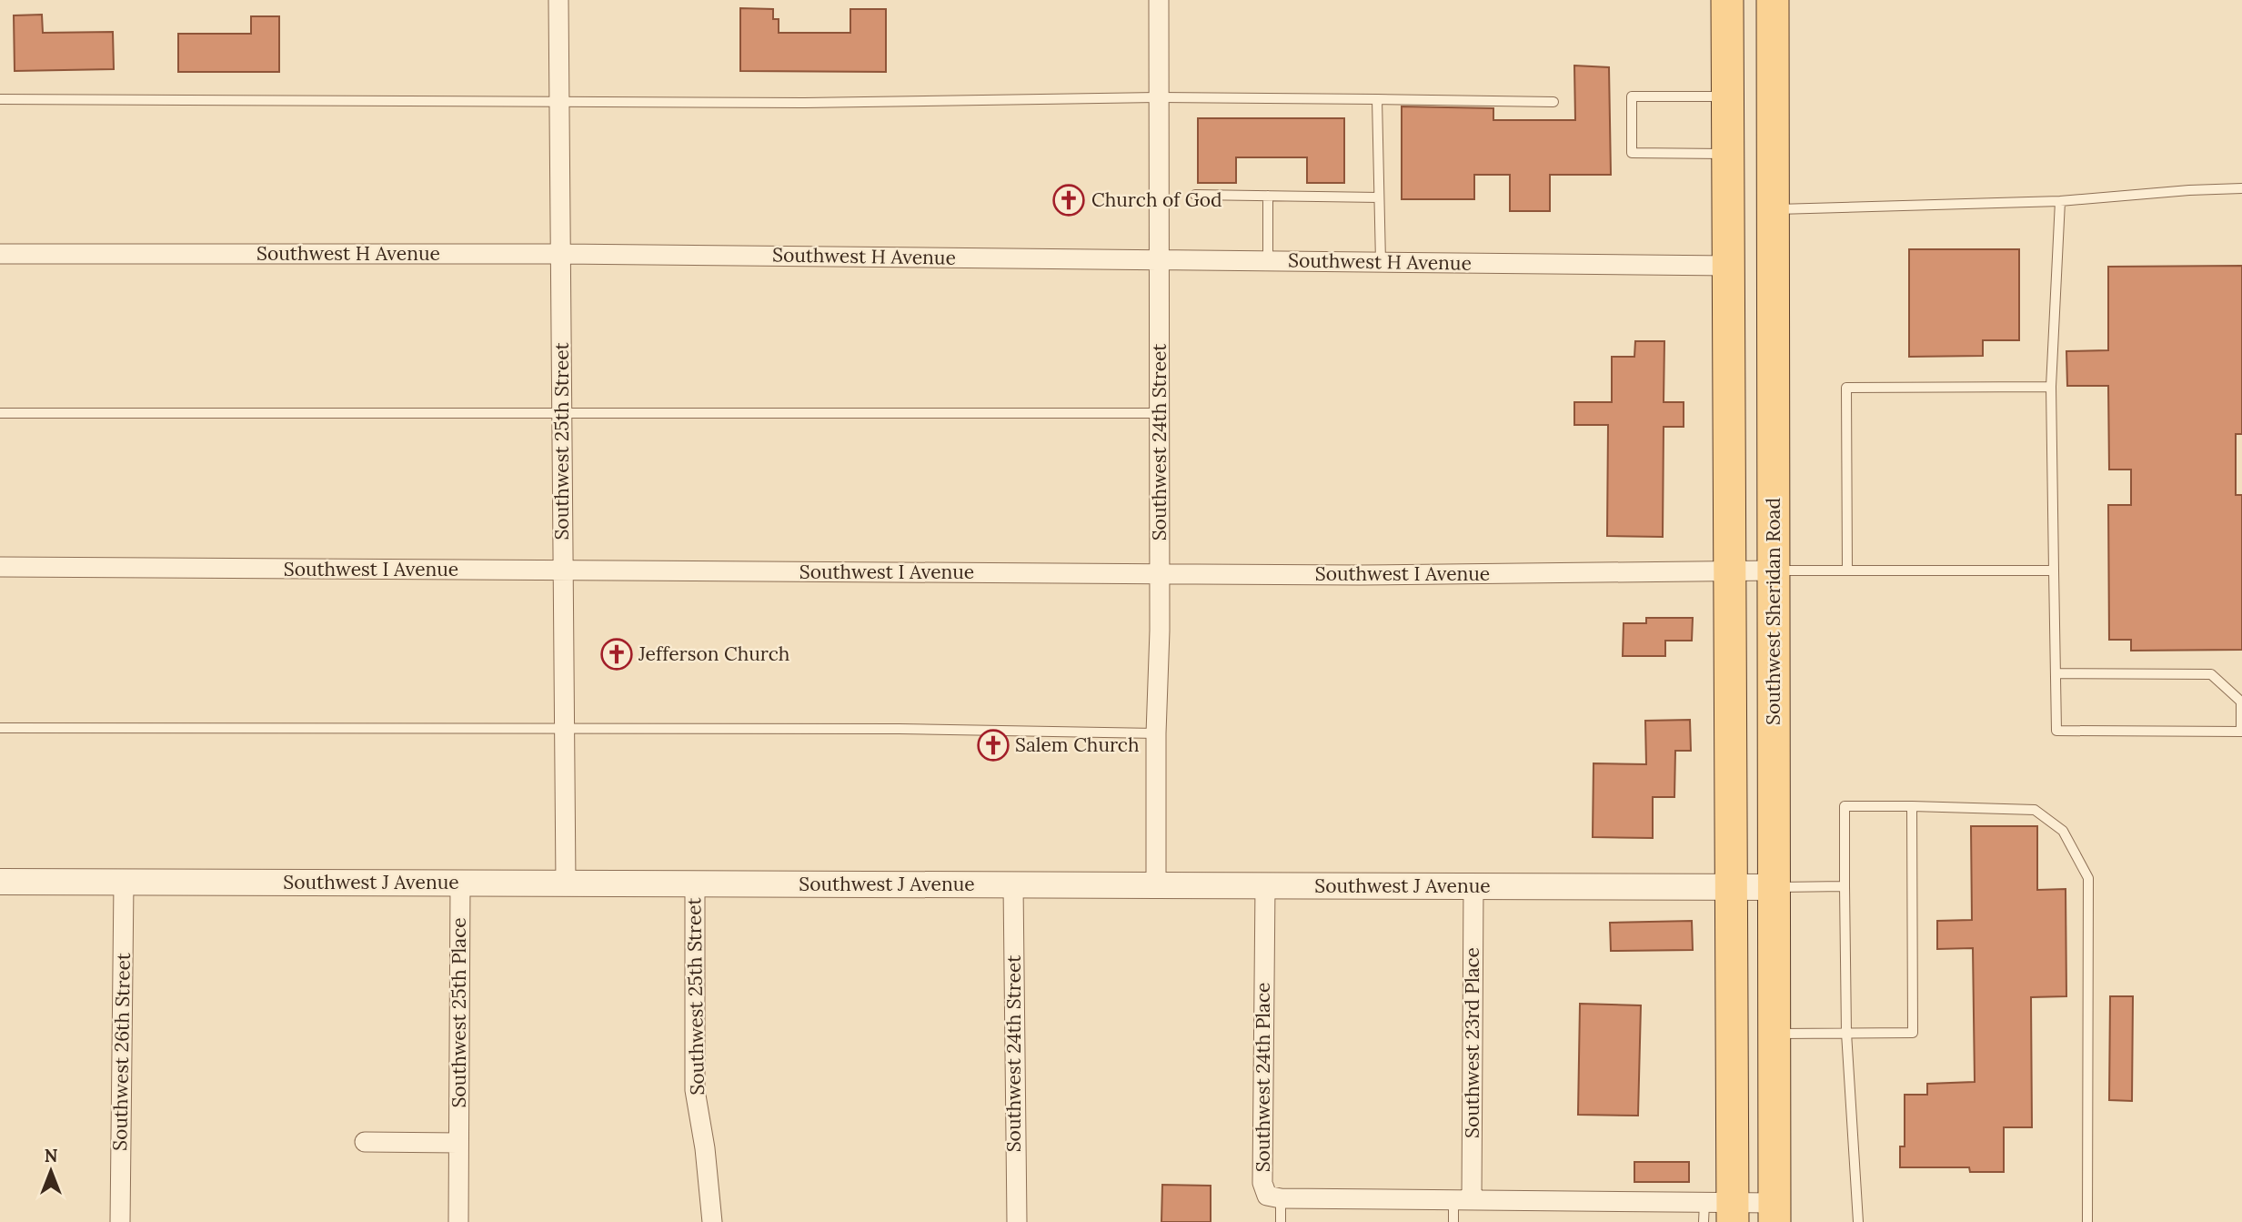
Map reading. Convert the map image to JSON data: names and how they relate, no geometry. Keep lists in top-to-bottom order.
{
  "streets": {
    "main road": ["Southwest Sheridan Road"],
    "street": [
      "Southwest H Avenue",
      "Southwest 25th Street",
      "Southwest 24th Street",
      "Southwest I Avenue",
      "Southwest J Avenue",
      "Southwest 25th Place",
      "Southwest 23rd Place",
      "Southwest 26th Street",
      "Southwest 24th Place"
    ]
  },
  "crossings": [
    ["Southwest H Avenue", "Southwest 25th Street"],
    ["Southwest H Avenue", "Southwest 24th Street"],
    ["Southwest 25th Street", "Southwest I Avenue"],
    ["Southwest 25th Street", "Southwest J Avenue"],
    ["Southwest 24th Street", "Southwest I Avenue"],
    ["Southwest 24th Street", "Southwest J Avenue"],
    ["Southwest I Avenue", "Southwest Sheridan Road"],
    ["Southwest Sheridan Road", "Southwest J Avenue"],
    ["Southwest Sheridan Road", "Southwest 24th Place"],
    ["Southwest J Avenue", "Southwest 25th Place"],
    ["Southwest J Avenue", "Southwest 23rd Place"],
    ["Southwest J Avenue", "Southwest 26th Street"],
    ["Southwest J Avenue", "Southwest 24th Place"],
    ["Southwest 23rd Place", "Southwest 24th Place"]
  ],
  "places": {
    "church": ["Church of God", "Jefferson Church", "Salem Church"]
  },
  "north": "top"
}
